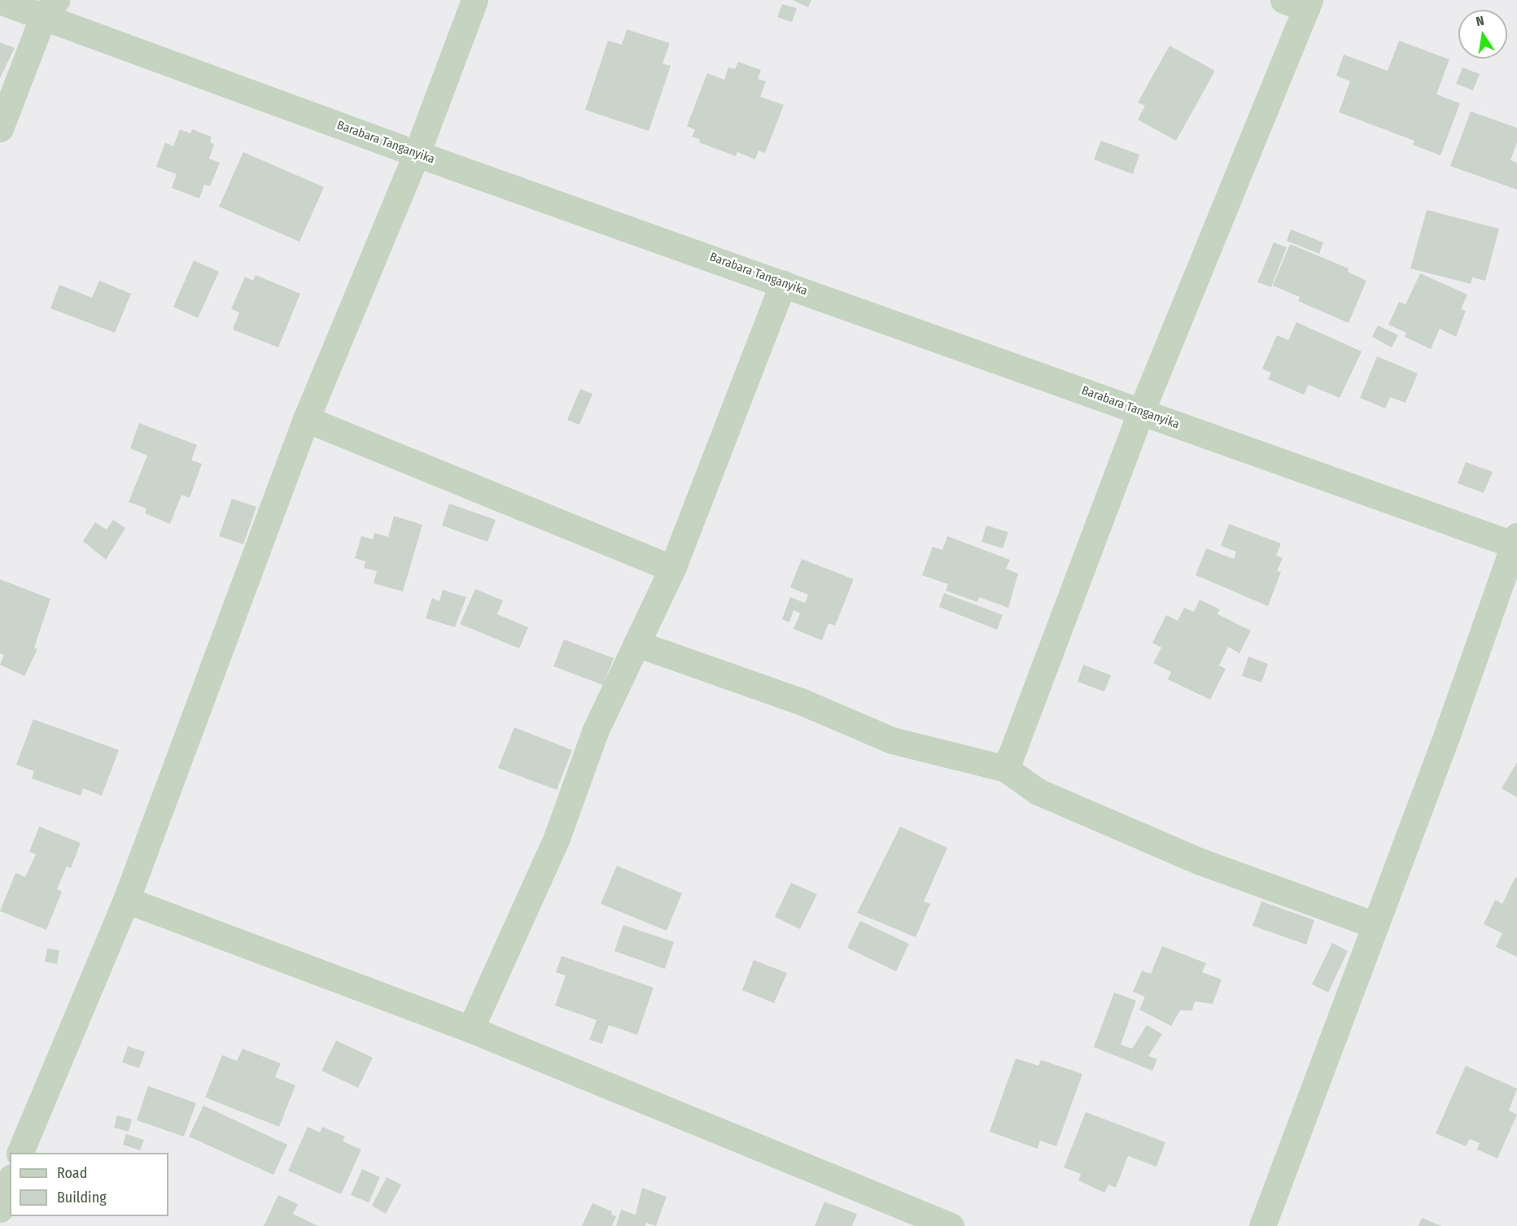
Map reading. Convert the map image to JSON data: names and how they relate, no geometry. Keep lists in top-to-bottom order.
{
  "streets": {
    "street": ["Barabara Tanganyika"]
  },
  "legend": ["Road", "Building"],
  "north": "top"
}
